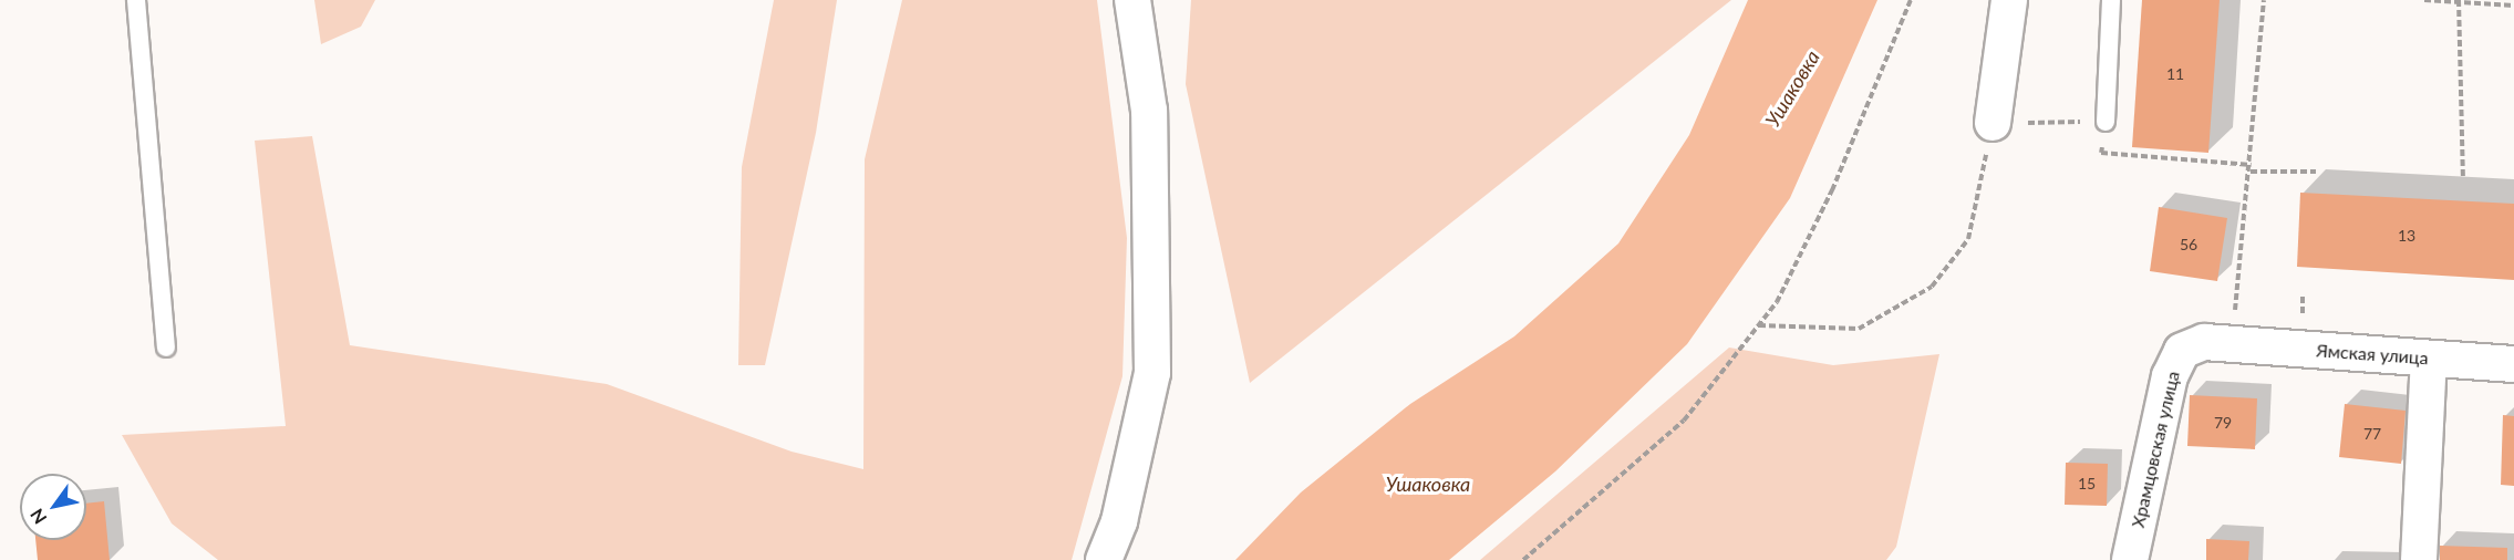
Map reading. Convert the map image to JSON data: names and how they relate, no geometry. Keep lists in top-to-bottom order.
{
  "streets": {
    "street": ["Ямская улица", "Храмцовская улица"]
  },
  "crossings": [
    ["Ямская улица", "Храмцовская улица"]
  ],
  "water": ["Ушаковка"],
  "house_numbers": [
    "11",
    "13",
    "56",
    "79",
    "77",
    "15"
  ],
  "north": "bottom left"
}
